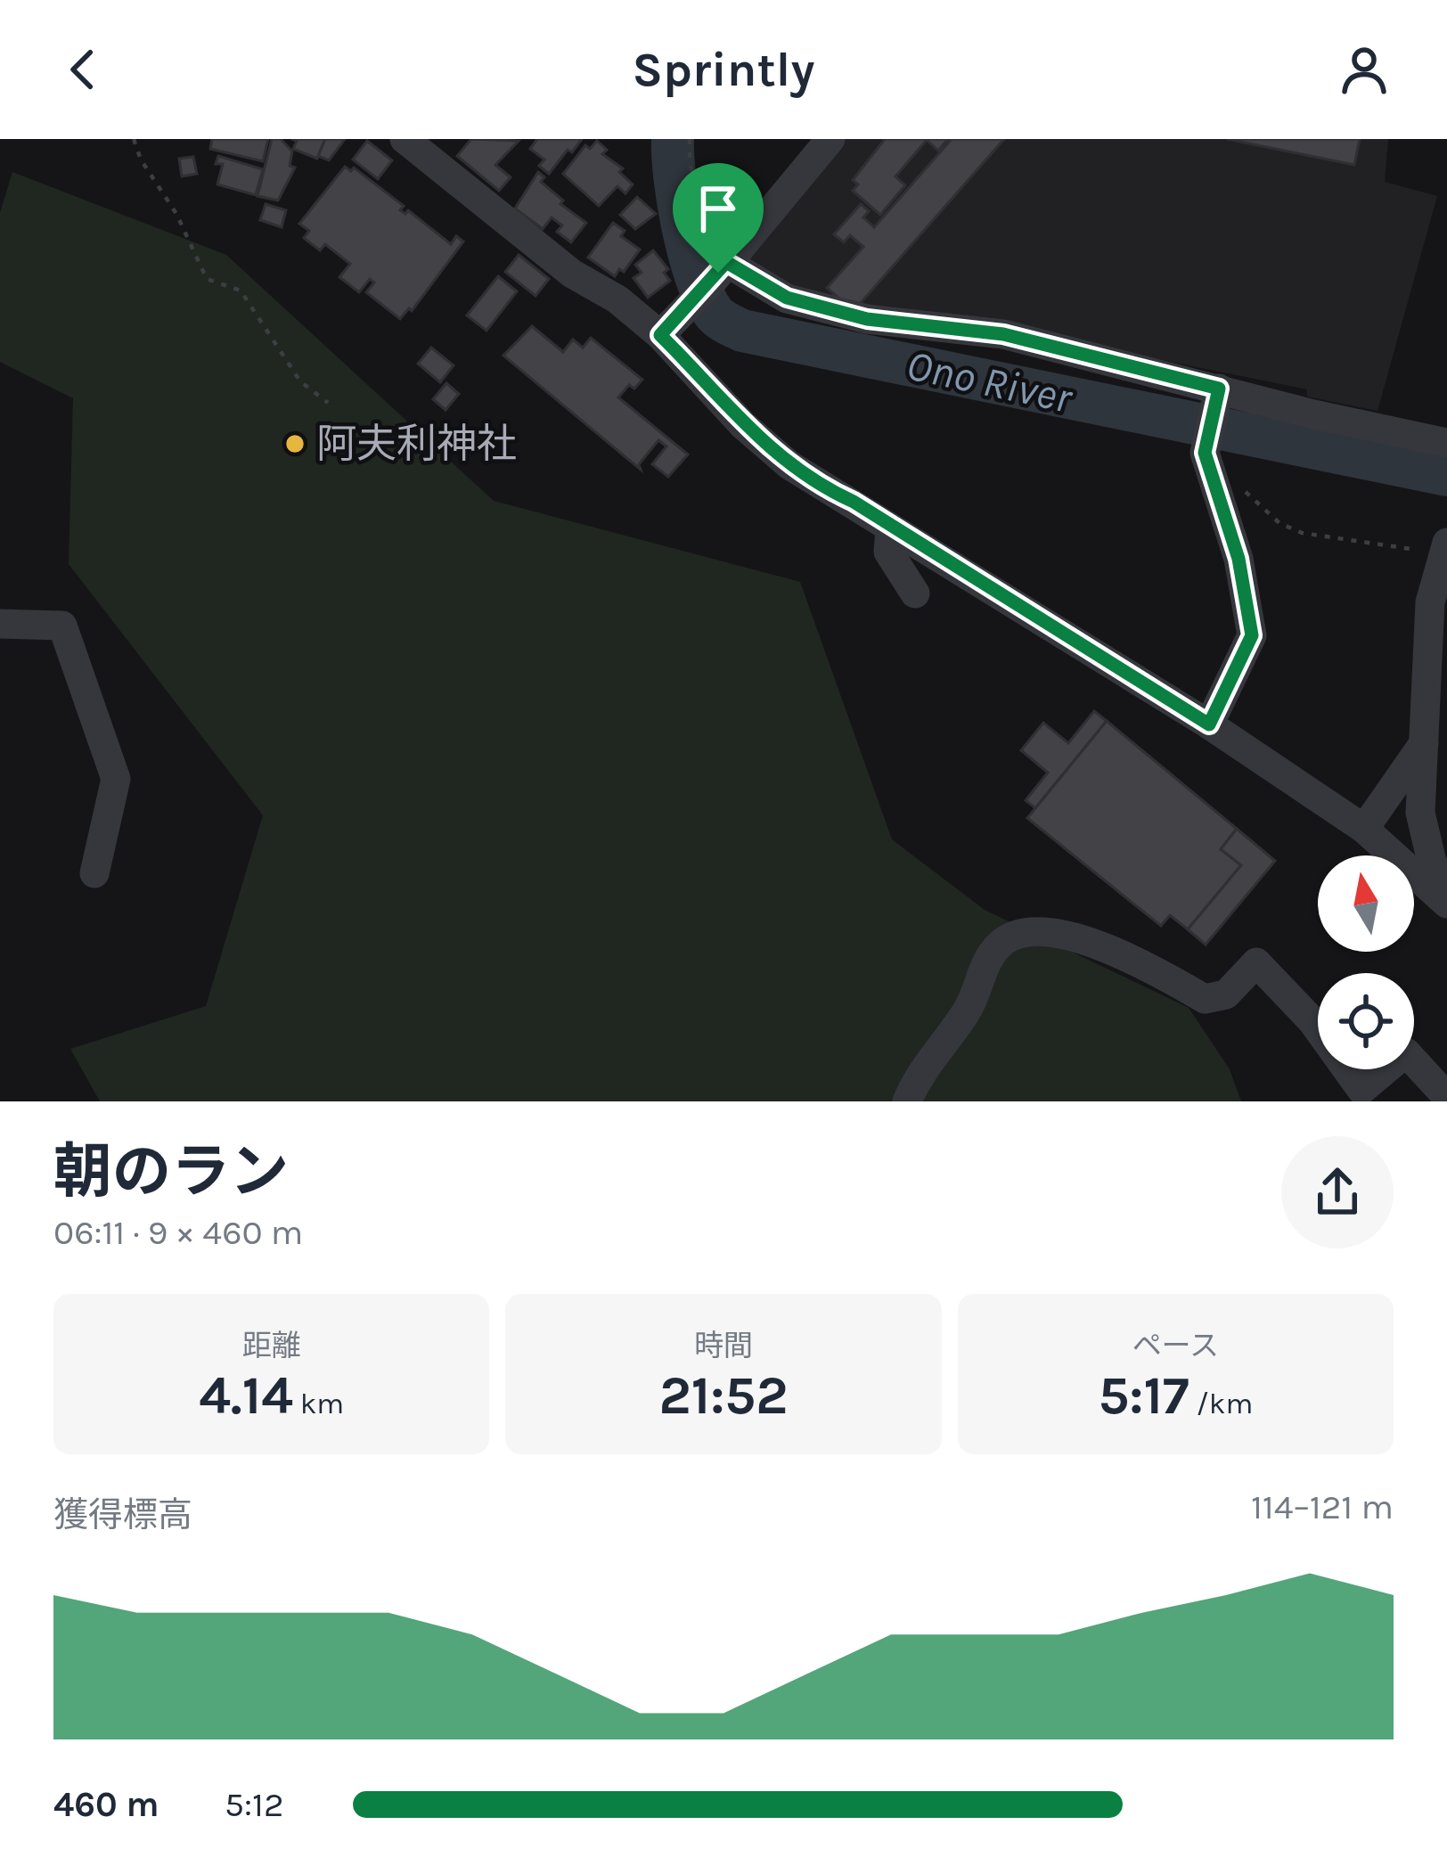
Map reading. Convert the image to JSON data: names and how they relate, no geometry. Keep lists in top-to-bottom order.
{
  "water": ["Ono River"],
  "places": ["阿夫利神社"],
  "north": "top",
  "page": {
    "header": "Sprintly",
    "heading": ["朝のラン", "06:11 · 9 × 460 m"],
    "stats": [
      ["距離", "4.14 km"],
      ["時間", "21:52"],
      ["ペース", "5:17 /km"]
    ],
    "chart": ["獲得標高", "114–121 m"],
    "list": [
      {
        "name": "460 m",
        "note": "5:12"
      }
    ]
  }
}
